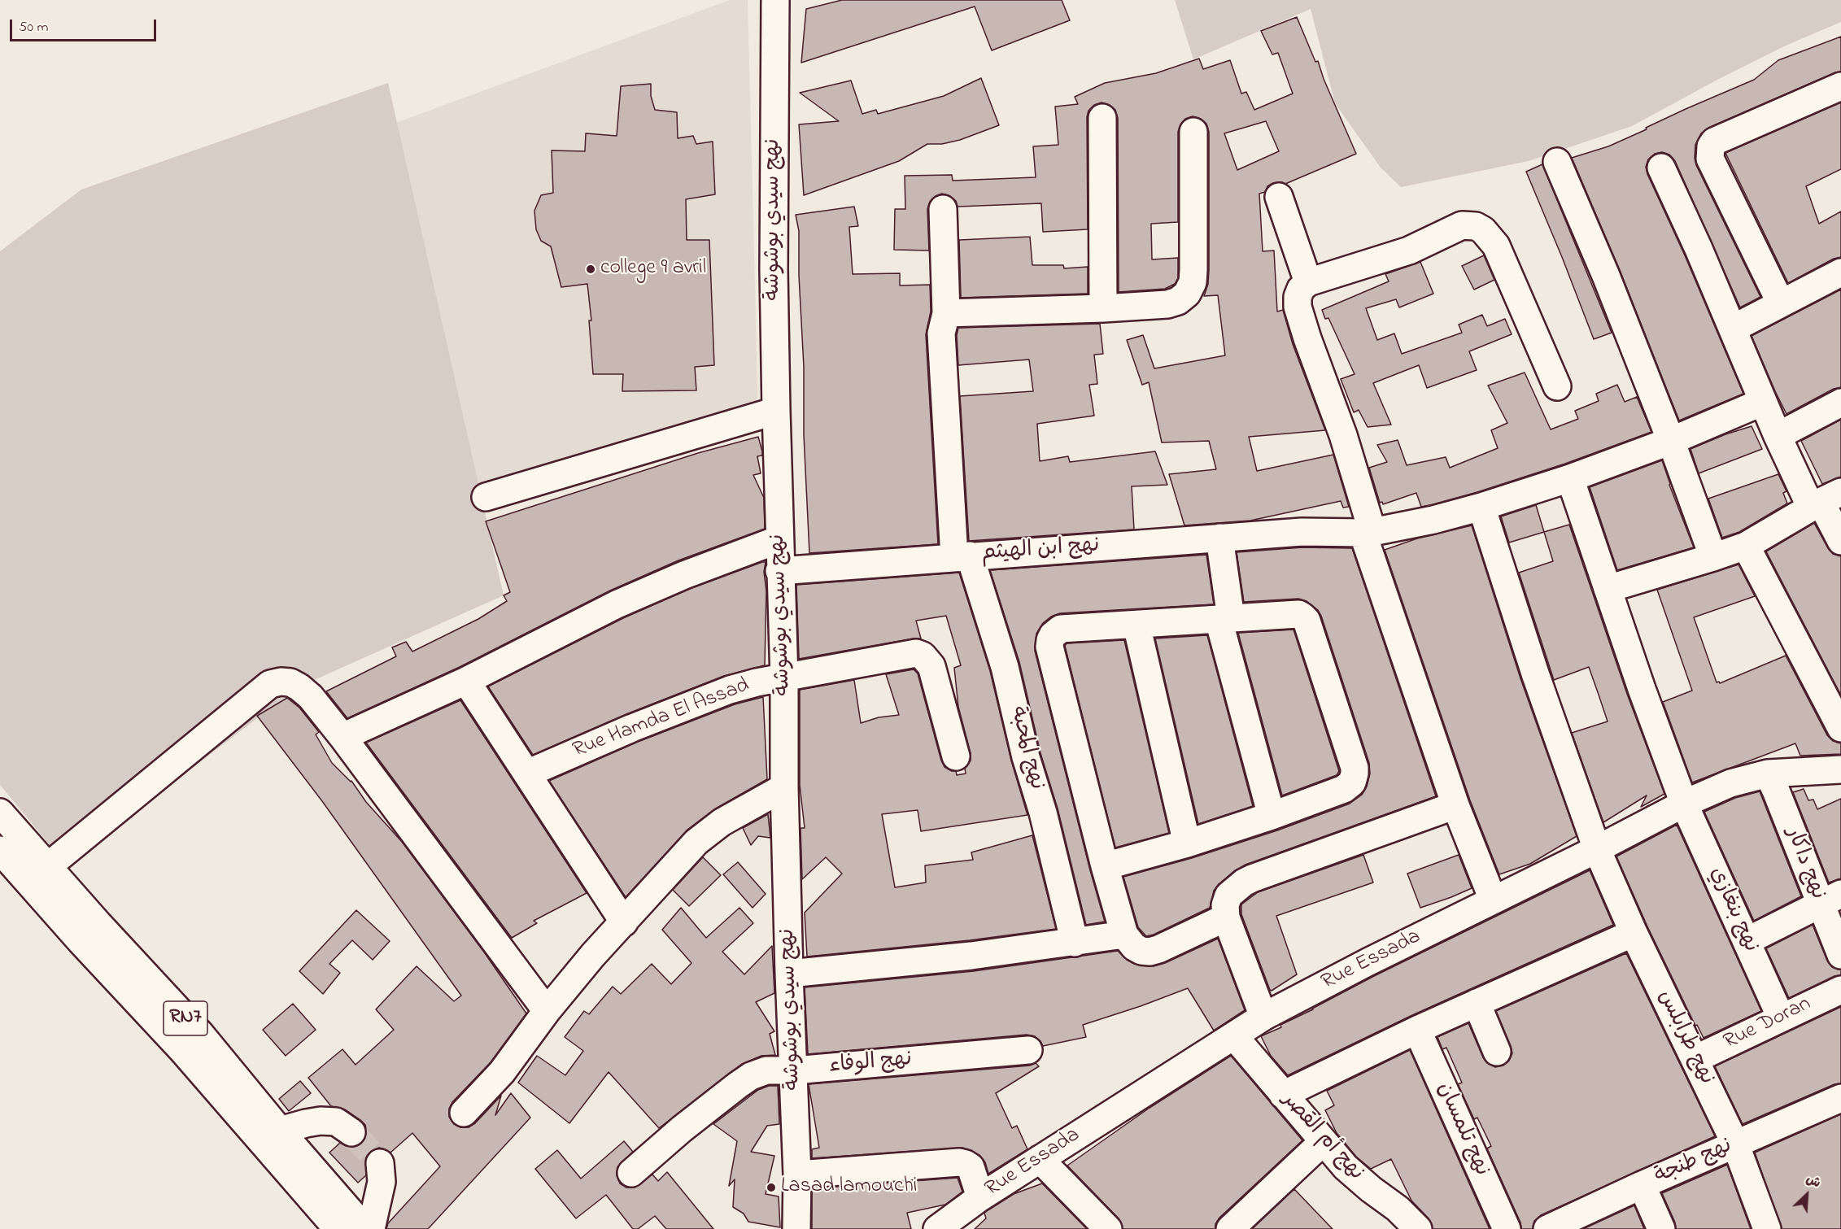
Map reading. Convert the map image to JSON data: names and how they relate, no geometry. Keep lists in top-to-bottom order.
{
  "streets": {
    "street": [
      "نهج سيدي بوشوشة",
      "نهج ابن الهيثم",
      "Rue Hamda El Assad",
      "نهج المحبة",
      "نهج داكار",
      "نهج بنغازي",
      "Rue Essada",
      "RN7",
      "Rue Doran",
      "نهج طرابلس",
      "نهج الوفاء",
      "نهج تلمسان",
      "نهج أم القصر",
      "نهج طنجة"
    ]
  },
  "crossings": [
    ["نهج سيدي بوشوشة", "نهج ابن الهيثم"],
    ["نهج سيدي بوشوشة", "Rue Hamda El Assad"],
    ["نهج سيدي بوشوشة", "نهج الوفاء"],
    ["نهج ابن الهيثم", "نهج المحبة"],
    ["نهج ابن الهيثم", "نهج بنغازي"],
    ["نهج ابن الهيثم", "نهج طرابلس"],
    ["نهج داكار", "Rue Essada"],
    ["نهج بنغازي", "Rue Essada"],
    ["نهج بنغازي", "Rue Doran"],
    ["Rue Essada", "نهج طرابلس"],
    ["Rue Essada", "نهج أم القصر"],
    ["Rue Doran", "نهج طرابلس"],
    ["نهج طرابلس", "نهج طنجة"]
  ],
  "places": ["college 9 avril", "Lasad lamouchi"],
  "scale_bar": "50 m",
  "north": "top right"
}
